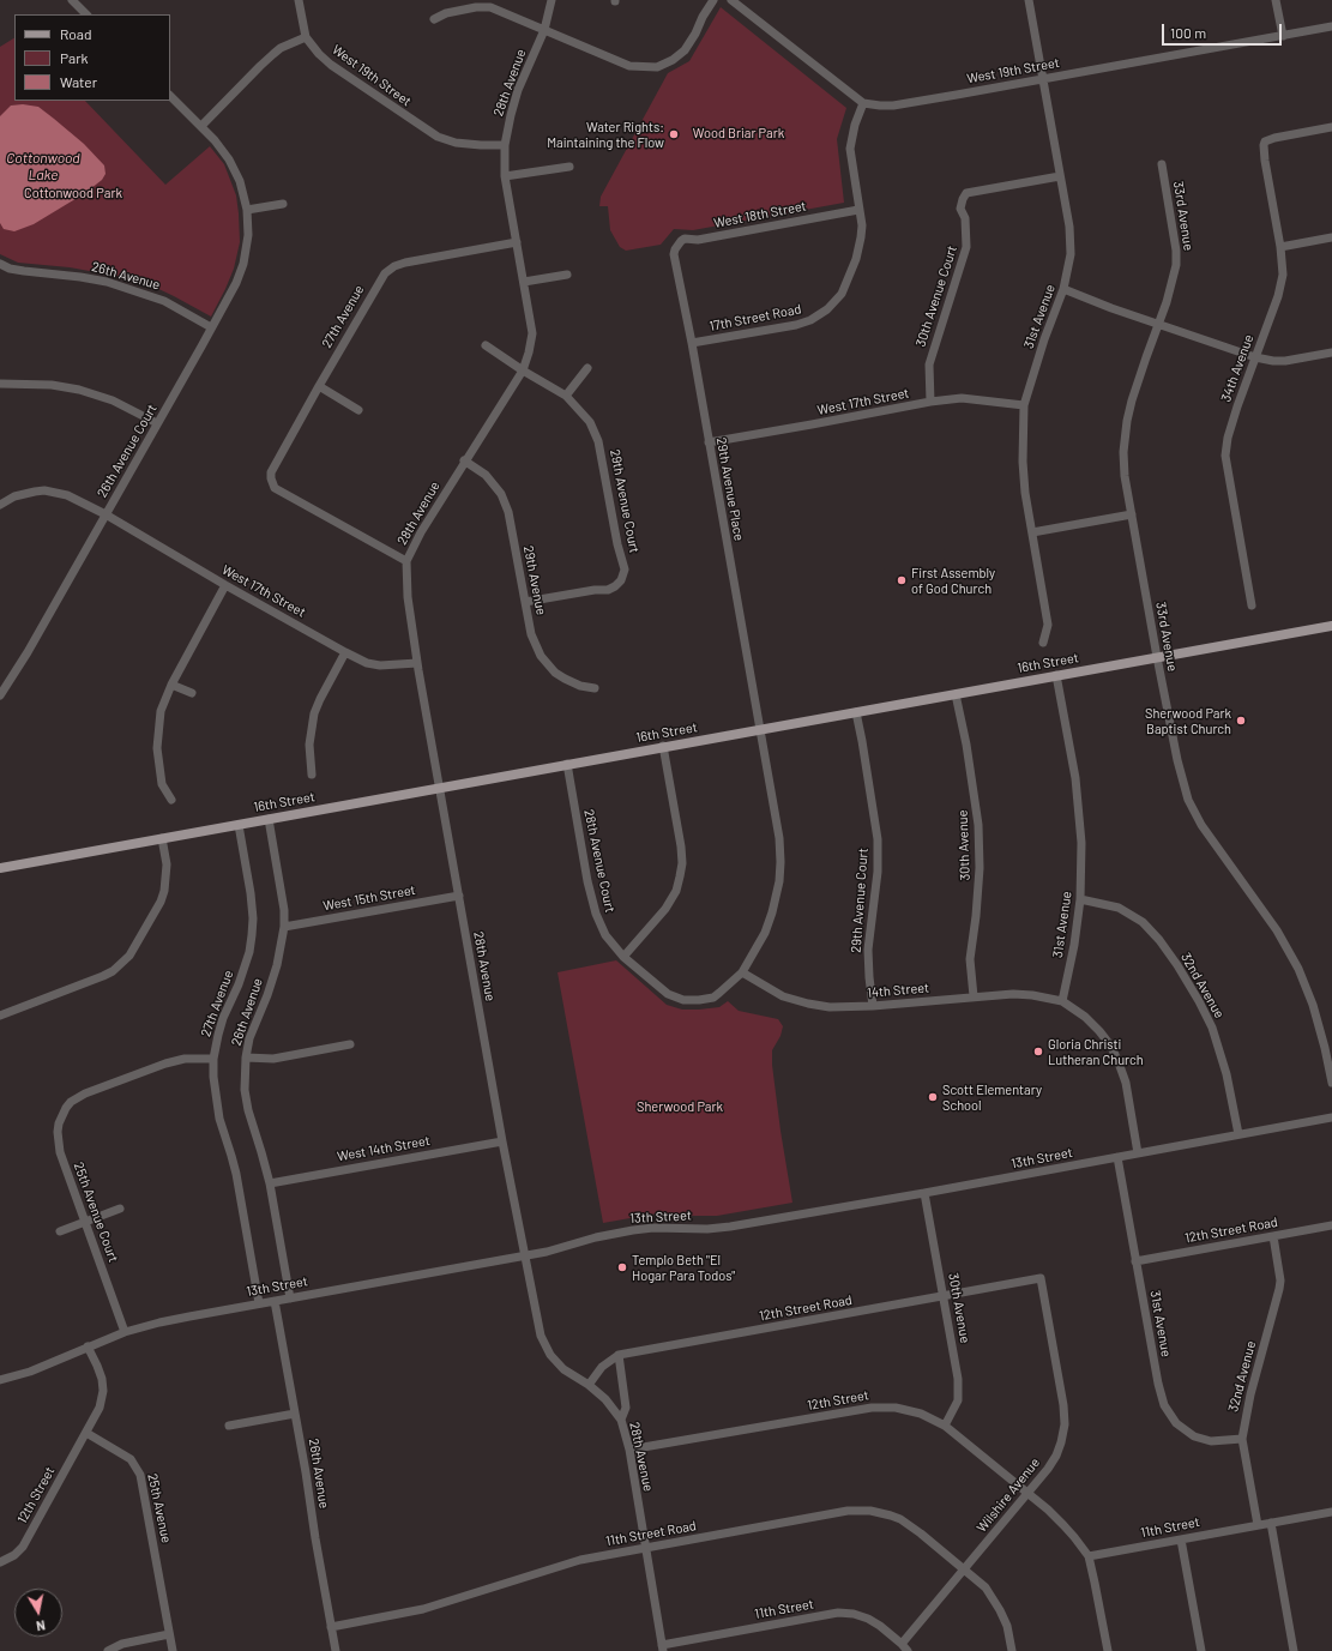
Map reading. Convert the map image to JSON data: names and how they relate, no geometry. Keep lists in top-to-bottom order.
{
  "streets": {
    "main road": ["16th Street"],
    "street": [
      "West 19th Street",
      "28th Avenue",
      "West 18th Street",
      "33rd Avenue",
      "26th Avenue",
      "30th Avenue Court",
      "27th Avenue",
      "31st Avenue",
      "17th Street Road",
      "34th Avenue",
      "West 17th Street",
      "26th Avenue Court",
      "29th Avenue Place",
      "29th Avenue Court",
      "29th Avenue",
      "30th Avenue",
      "28th Avenue Court",
      "West 15th Street",
      "32nd Avenue",
      "14th Street",
      "West 14th Street",
      "13th Street",
      "25th Avenue Court",
      "12th Street Road",
      "12th Street",
      "Wilshire Avenue",
      "25th Avenue",
      "11th Street",
      "11th Street Road"
    ]
  },
  "crossings": [
    ["West 19th Street", "28th Avenue"],
    ["West 19th Street", "31st Avenue"],
    ["28th Avenue", "27th Avenue"],
    ["28th Avenue", "West 17th Street"],
    ["28th Avenue", "29th Avenue Court"],
    ["28th Avenue", "29th Avenue"],
    ["28th Avenue", "16th Street"],
    ["28th Avenue", "West 15th Street"],
    ["28th Avenue", "West 14th Street"],
    ["28th Avenue", "13th Street"],
    ["28th Avenue", "12th Street Road"],
    ["28th Avenue", "12th Street"],
    ["28th Avenue", "11th Street"],
    ["28th Avenue", "11th Street Road"],
    ["West 18th Street", "17th Street Road"],
    ["West 18th Street", "29th Avenue Place"],
    ["33rd Avenue", "16th Street"],
    ["26th Avenue", "26th Avenue Court"],
    ["26th Avenue", "16th Street"],
    ["26th Avenue", "West 15th Street"],
    ["26th Avenue", "West 14th Street"],
    ["26th Avenue", "13th Street"],
    ["26th Avenue", "11th Street Road"],
    ["30th Avenue Court", "31st Avenue"],
    ["30th Avenue Court", "West 17th Street"],
    ["27th Avenue", "16th Street"],
    ["27th Avenue", "13th Street"],
    ["27th Avenue", "25th Avenue Court"],
    ["31st Avenue", "West 17th Street"],
    ["31st Avenue", "16th Street"],
    ["31st Avenue", "32nd Avenue"],
    ["31st Avenue", "14th Street"],
    ["31st Avenue", "13th Street"],
    ["31st Avenue", "12th Street Road"],
    ["17th Street Road", "29th Avenue Place"],
    ["West 17th Street", "26th Avenue Court"],
    ["West 17th Street", "29th Avenue Place"],
    ["29th Avenue Place", "16th Street"],
    ["29th Avenue Court", "29th Avenue"],
    ["29th Avenue Court", "16th Street"],
    ["29th Avenue Court", "14th Street"],
    ["16th Street", "30th Avenue"],
    ["16th Street", "28th Avenue Court"],
    ["30th Avenue", "14th Street"],
    ["30th Avenue", "13th Street"],
    ["30th Avenue", "12th Street Road"],
    ["30th Avenue", "12th Street"],
    ["28th Avenue Court", "14th Street"],
    ["32nd Avenue", "13th Street"],
    ["32nd Avenue", "12th Street Road"],
    ["32nd Avenue", "11th Street"],
    ["13th Street", "25th Avenue Court"],
    ["12th Street Road", "Wilshire Avenue"],
    ["12th Street", "Wilshire Avenue"],
    ["12th Street", "25th Avenue"],
    ["Wilshire Avenue", "11th Street"],
    ["Wilshire Avenue", "11th Street Road"]
  ],
  "water": ["Cottonwood Lake"],
  "parks": ["Wood Briar Park", "Cottonwood Park", "Sherwood Park"],
  "places": [
    "Water Rights: Maintaining the Flow",
    "First Assembly of God Church",
    "Sherwood Park Baptist Church",
    "Gloria Christi Lutheran Church",
    "Scott Elementary School",
    "Templo Beth \"El Hogar Para Todos\""
  ],
  "legend": ["Road", "Park", "Water"],
  "scale_bar": "100 m",
  "north": "bottom"
}
